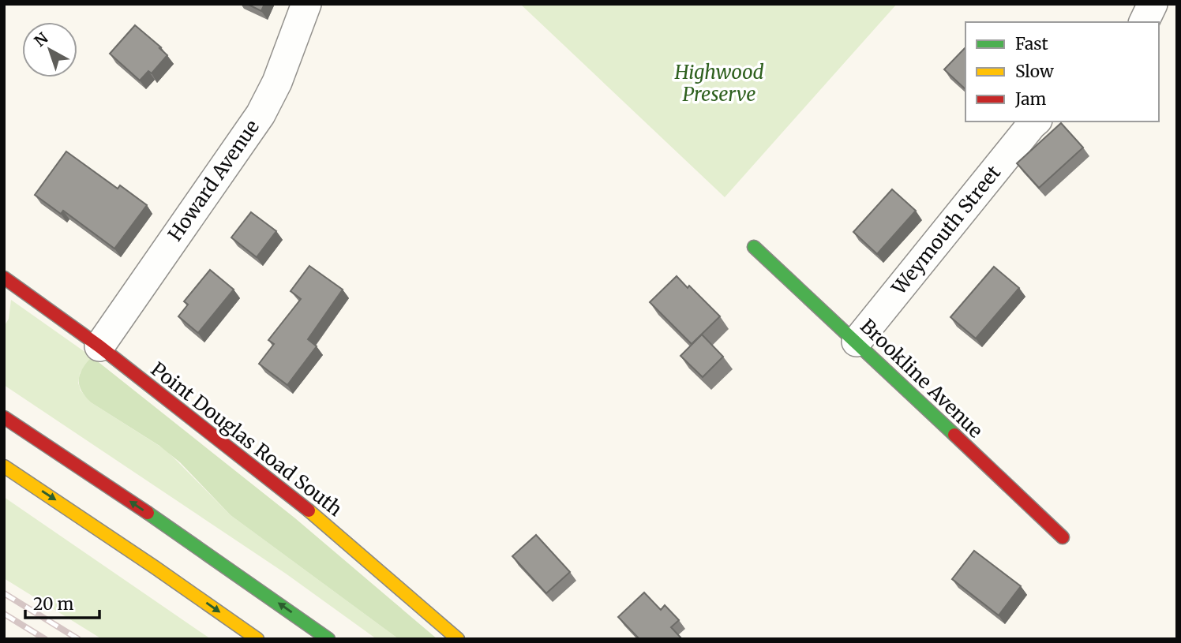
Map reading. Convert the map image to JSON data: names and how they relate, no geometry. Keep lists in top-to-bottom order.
{
  "streets": {
    "main road": ["Brookline Avenue", "Point Douglas Road South"],
    "street": ["Howard Avenue", "Weymouth Street"]
  },
  "crossings": [
    ["Howard Avenue", "Point Douglas Road South"],
    ["Weymouth Street", "Brookline Avenue"]
  ],
  "parks": ["Highwood Preserve"],
  "legend": ["Fast", "Slow", "Jam"],
  "scale_bar": "20 m",
  "north": "top left"
}
